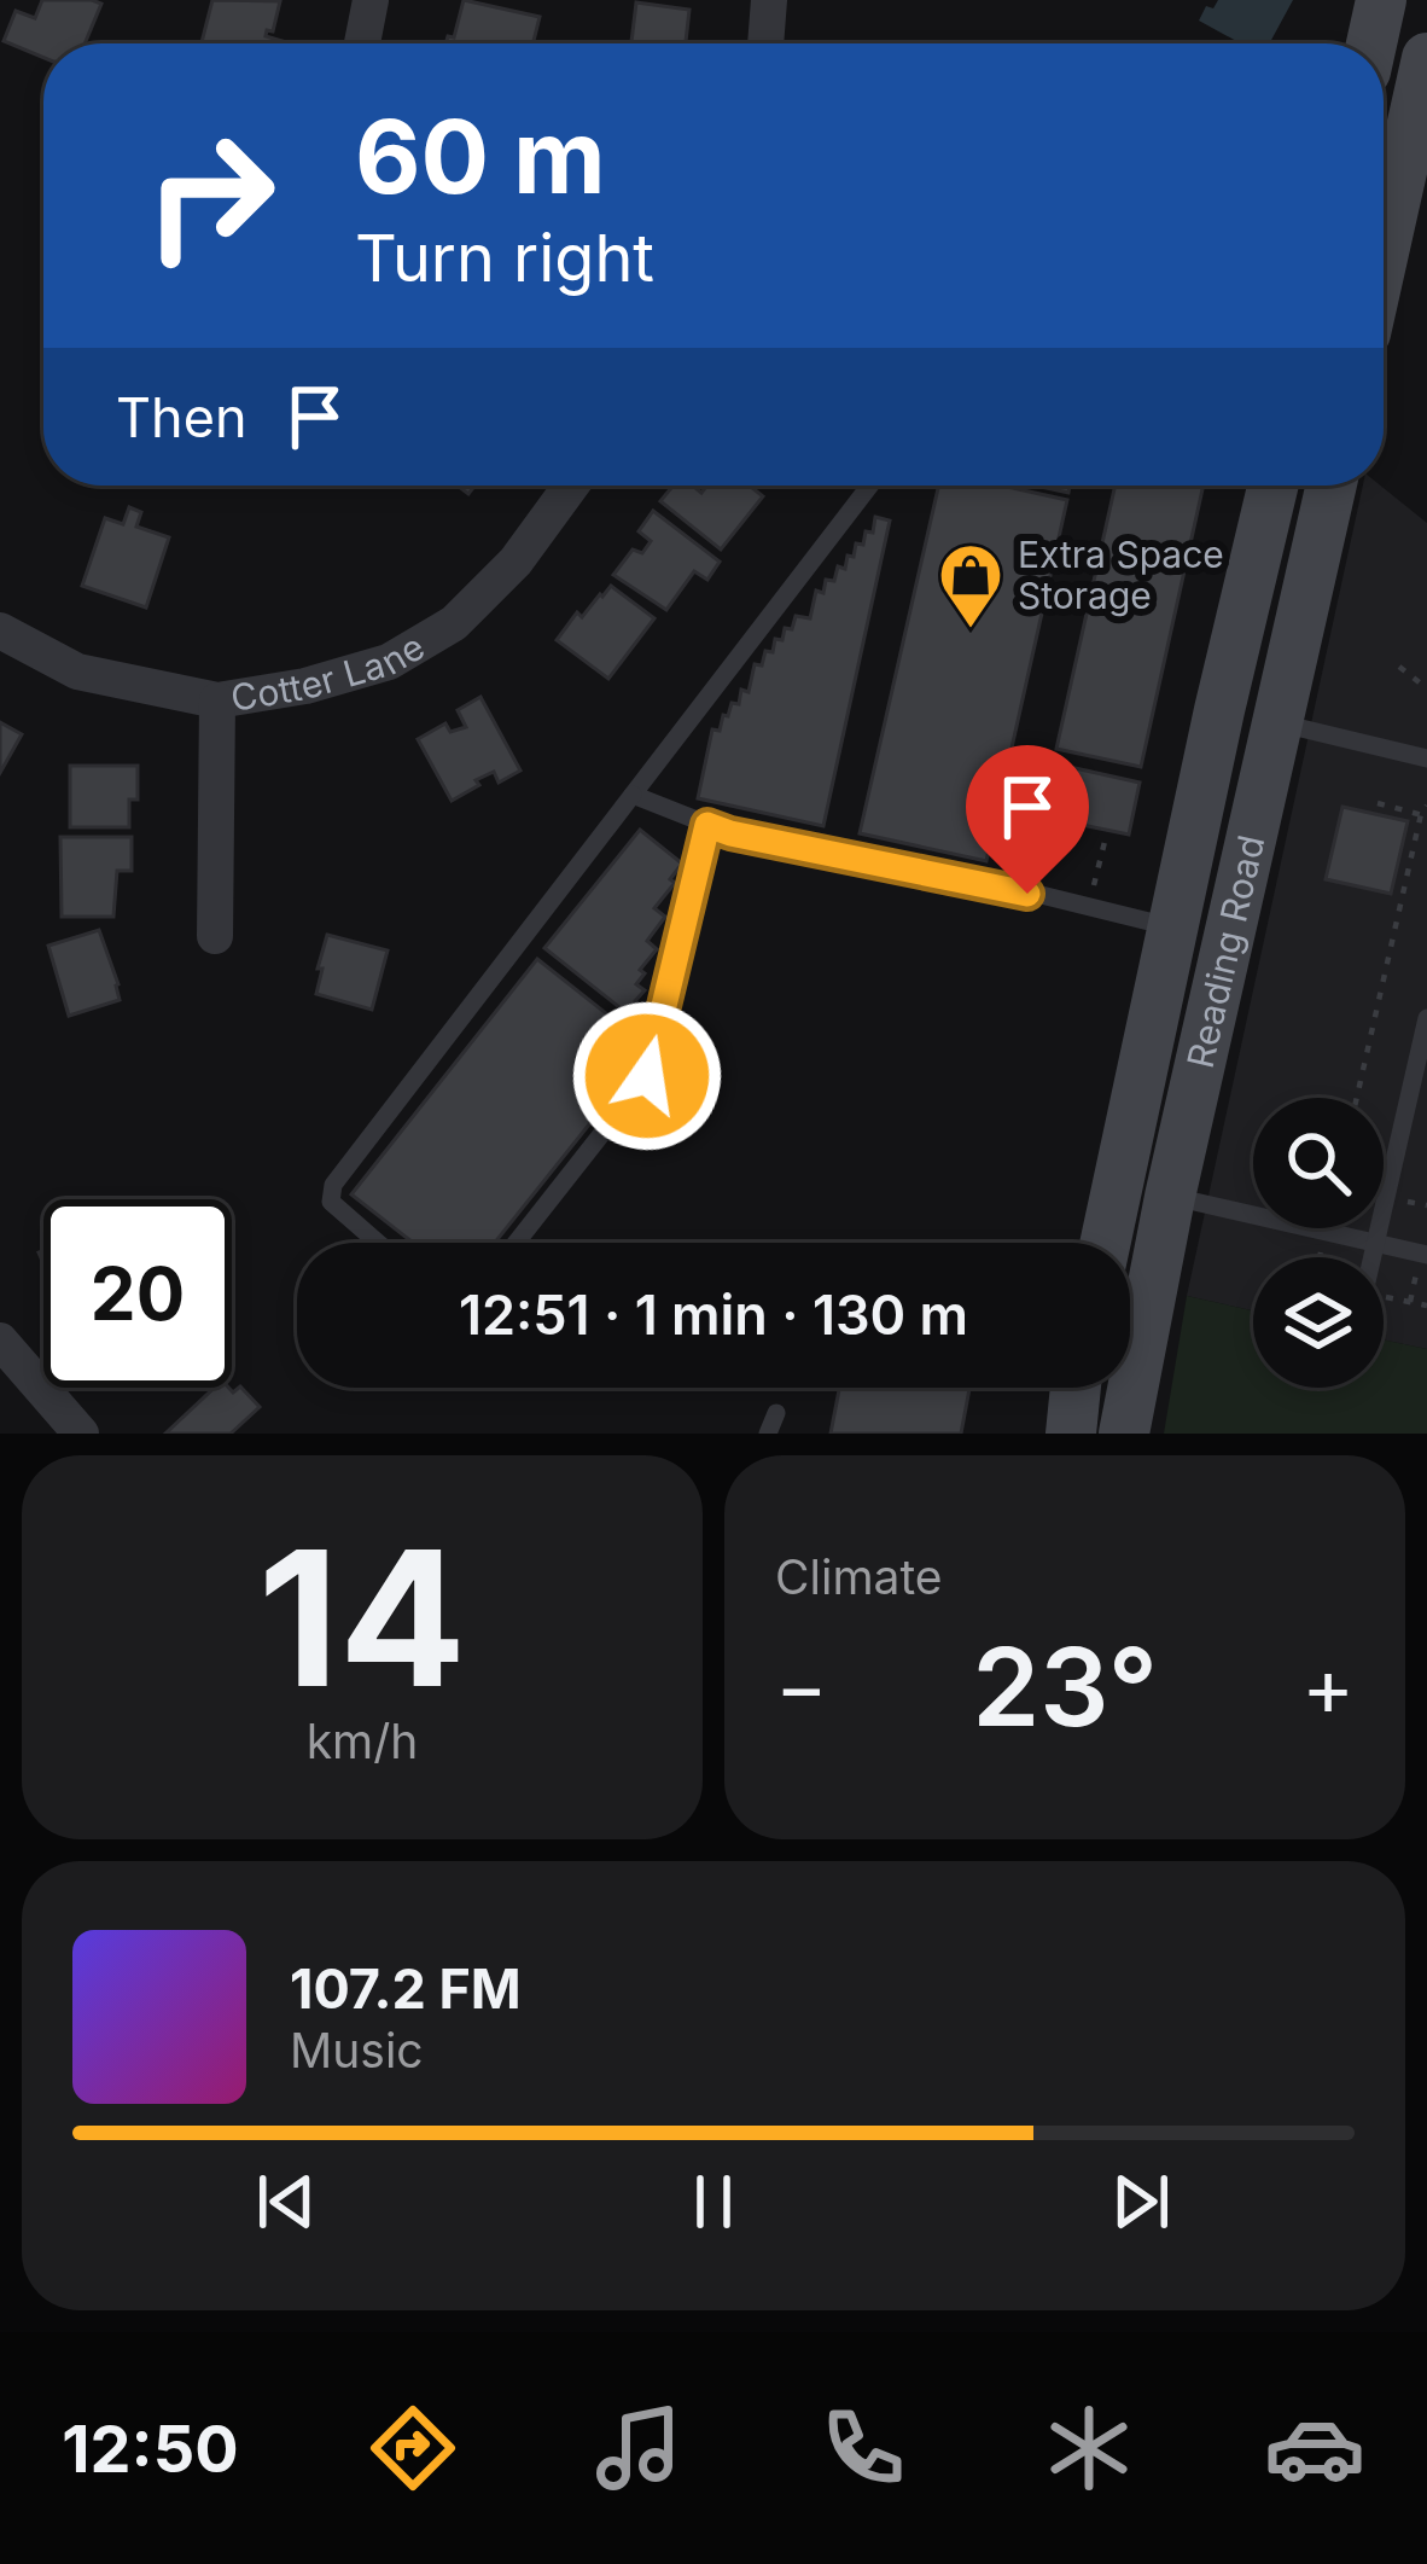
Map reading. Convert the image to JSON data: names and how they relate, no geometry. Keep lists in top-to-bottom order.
{
  "streets": {
    "main road": ["Reading Road"],
    "street": ["Cotter Lane"]
  },
  "places": {
    "shop": ["Extra Space Storage"]
  },
  "page": {
    "turn": ["60 m", "Turn right"],
    "then": "Then",
    "limit": "20",
    "trip": "12:51 · 1 min · 130 m",
    "tile": [
      ["14", "km/h"],
      "Climate"
    ],
    "heat": ["−", "23°", "+"],
    "song": ["107.2 FM", "Music"],
    "tabs": "12:50"
  }
}
